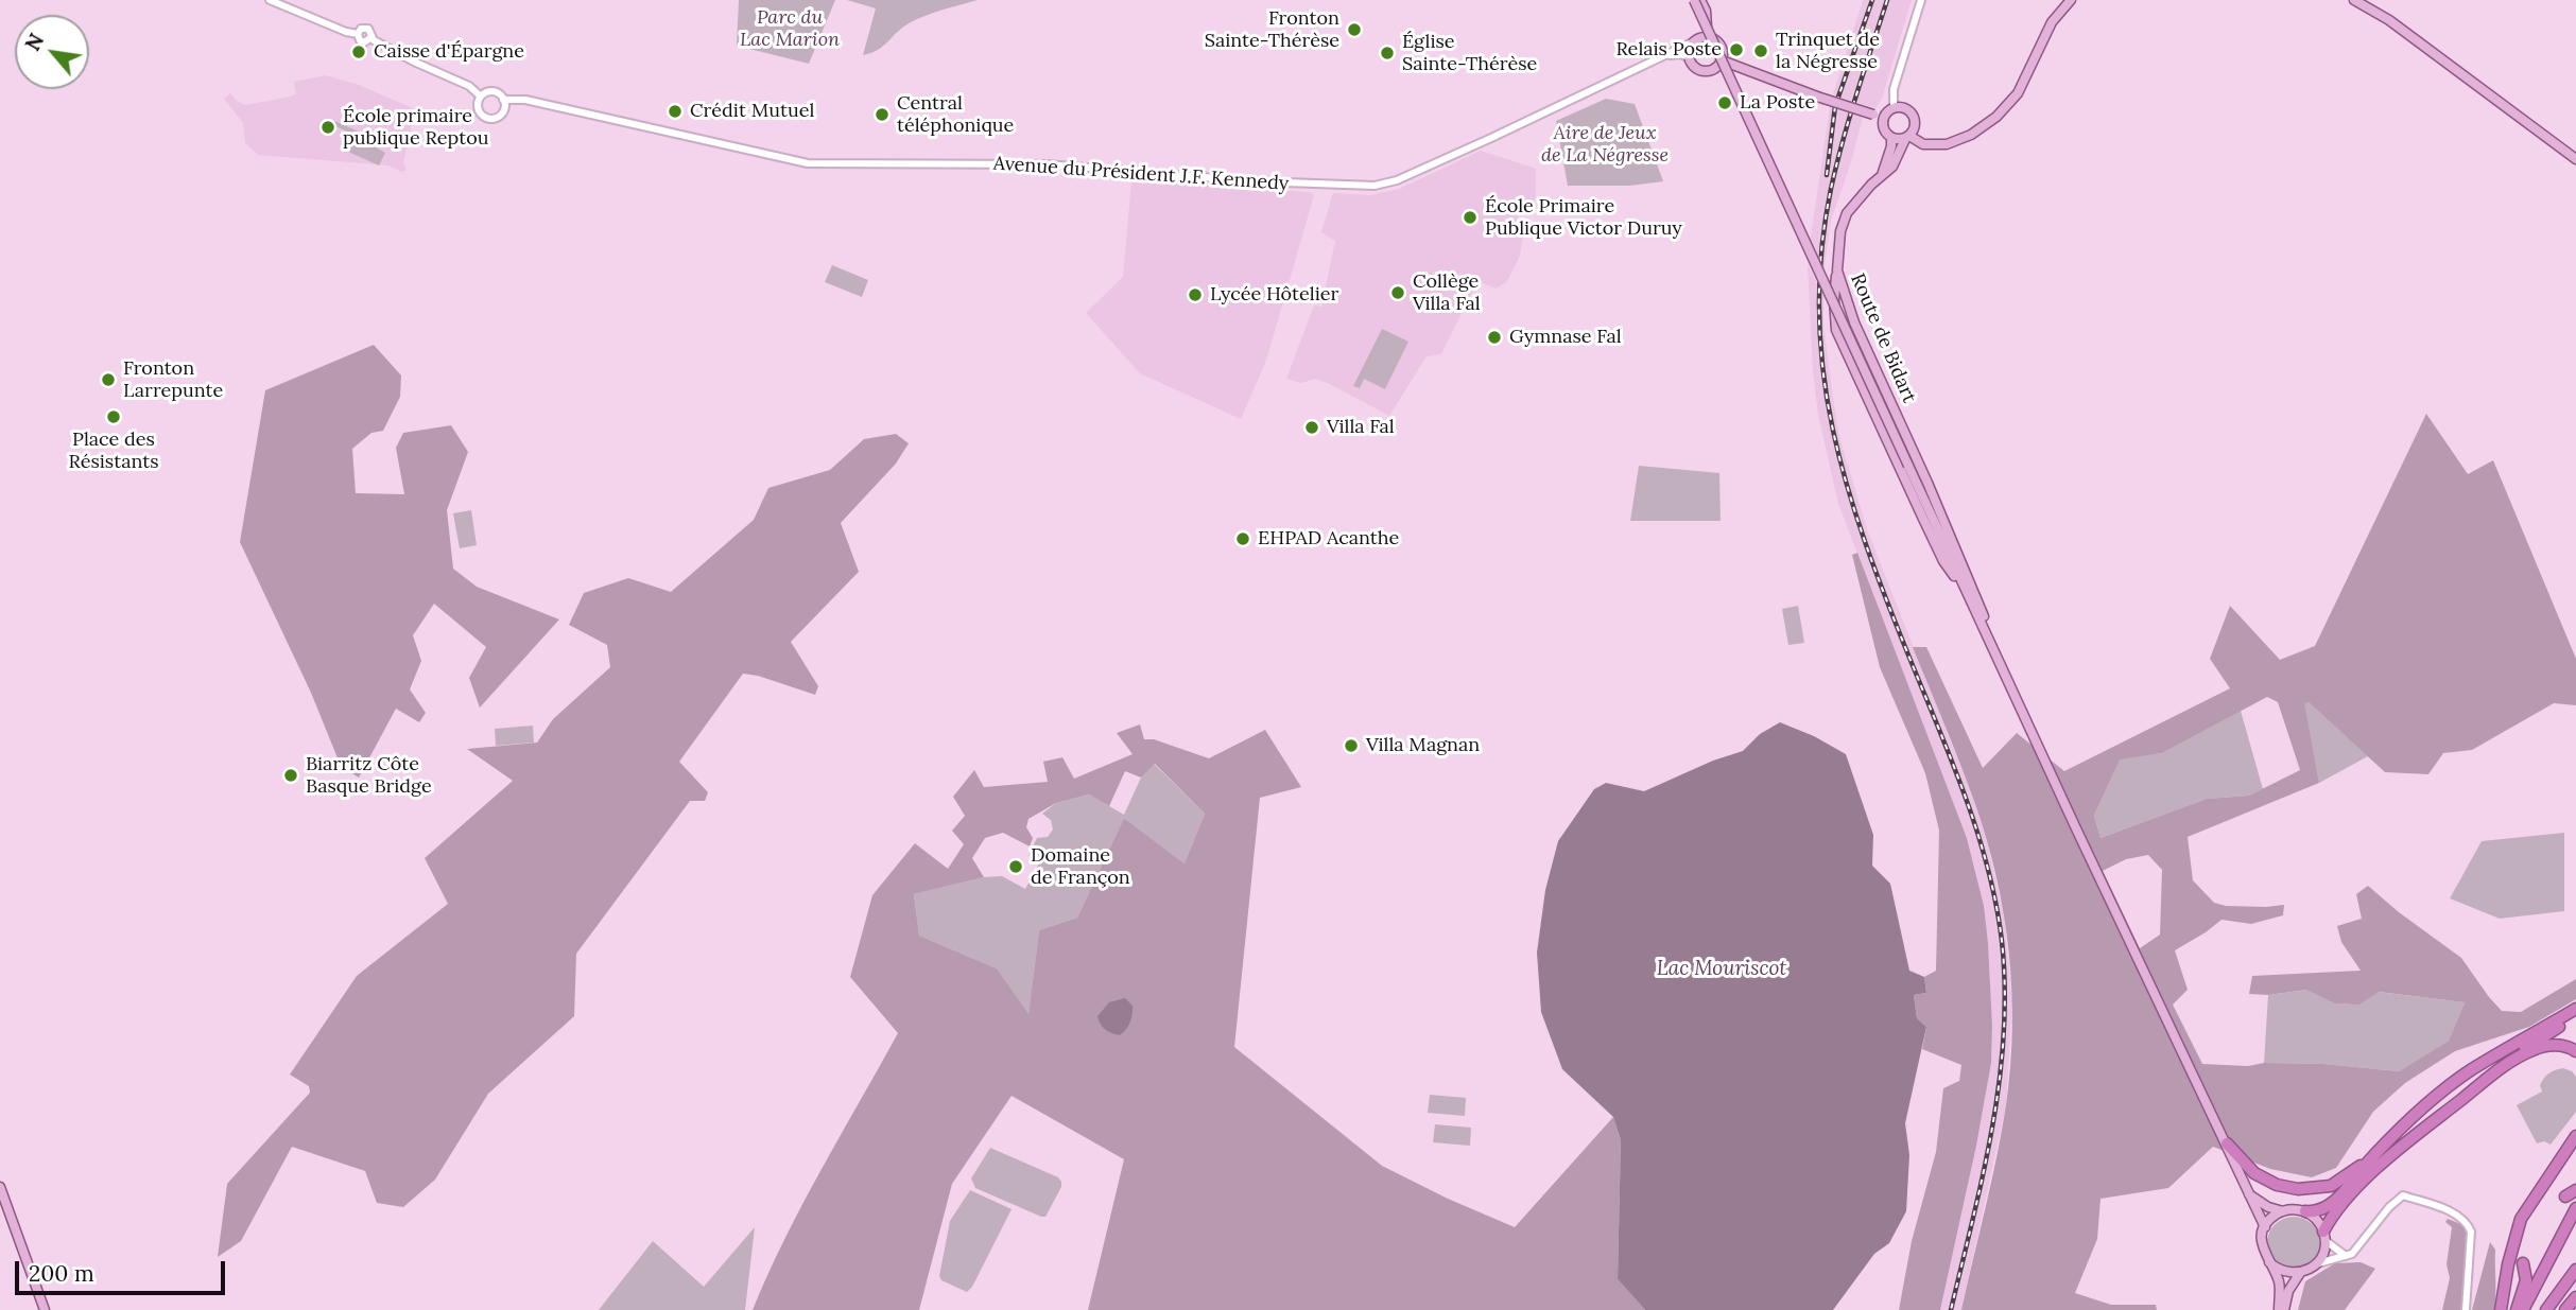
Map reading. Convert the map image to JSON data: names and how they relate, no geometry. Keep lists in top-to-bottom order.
{
  "streets": {
    "main road": ["Route de Bidart"],
    "street": ["Avenue du Président J.F. Kennedy"]
  },
  "water": ["Lac Mouriscot"],
  "parks": ["Parc du Lac Marion", "Aire de Jeux de La Négresse"],
  "places": [
    "Fronton Sainte-Thérèse",
    "Relais Poste",
    "Trinquet de la Négresse",
    "Caisse d'Épargne",
    "Église Sainte-Thérèse",
    "La Poste",
    "Crédit Mutuel",
    "Central téléphonique",
    "École primaire publique Reptou",
    "École Primaire Publique Victor Duruy",
    "Collège Villa Fal",
    "Lycée Hôtelier",
    "Gymnase Fal",
    "Fronton Larrepunte",
    "Place des Résistants",
    "Villa Fal",
    "EHPAD Acanthe",
    "Villa Magnan",
    "Biarritz Côte Basque Bridge",
    "Domaine de Françon"
  ],
  "scale_bar": "200 m",
  "north": "top left"
}
